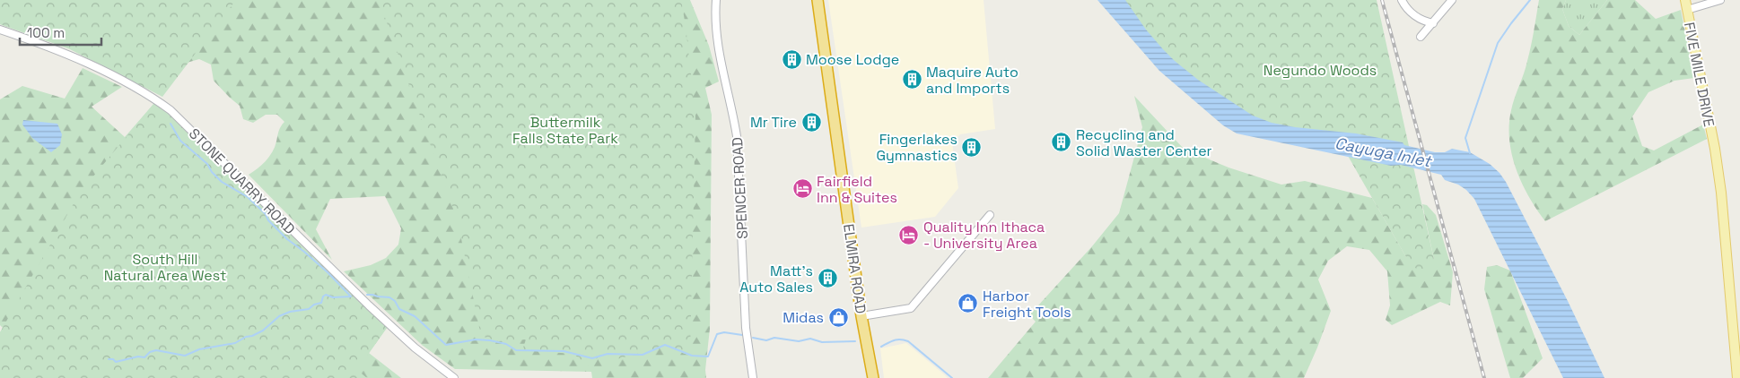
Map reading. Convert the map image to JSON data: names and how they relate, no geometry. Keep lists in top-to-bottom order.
{
  "streets": {
    "highway": ["ELMIRA ROAD"],
    "main road": ["FIVE MILE DRIVE"],
    "street": ["STONE QUARRY ROAD", "SPENCER ROAD"]
  },
  "water": ["Cayuga Inlet"],
  "parks": ["Negundo Woods", "Buttermilk Falls State Park", "South Hill Natural Area West"],
  "places": {
    "building": [
      "Moose Lodge",
      "Maquire Auto and Imports",
      "Mr Tire",
      "Recycling and Solid Waster Center",
      "Fingerlakes Gymnastics",
      "Matt's Auto Sales"
    ],
    "hotel": ["Fairfield Inn & Suites", "Quality Inn Ithaca - University Area"],
    "shop": ["Harbor Freight Tools", "Midas"]
  },
  "scale_bar": "100 m"
}
